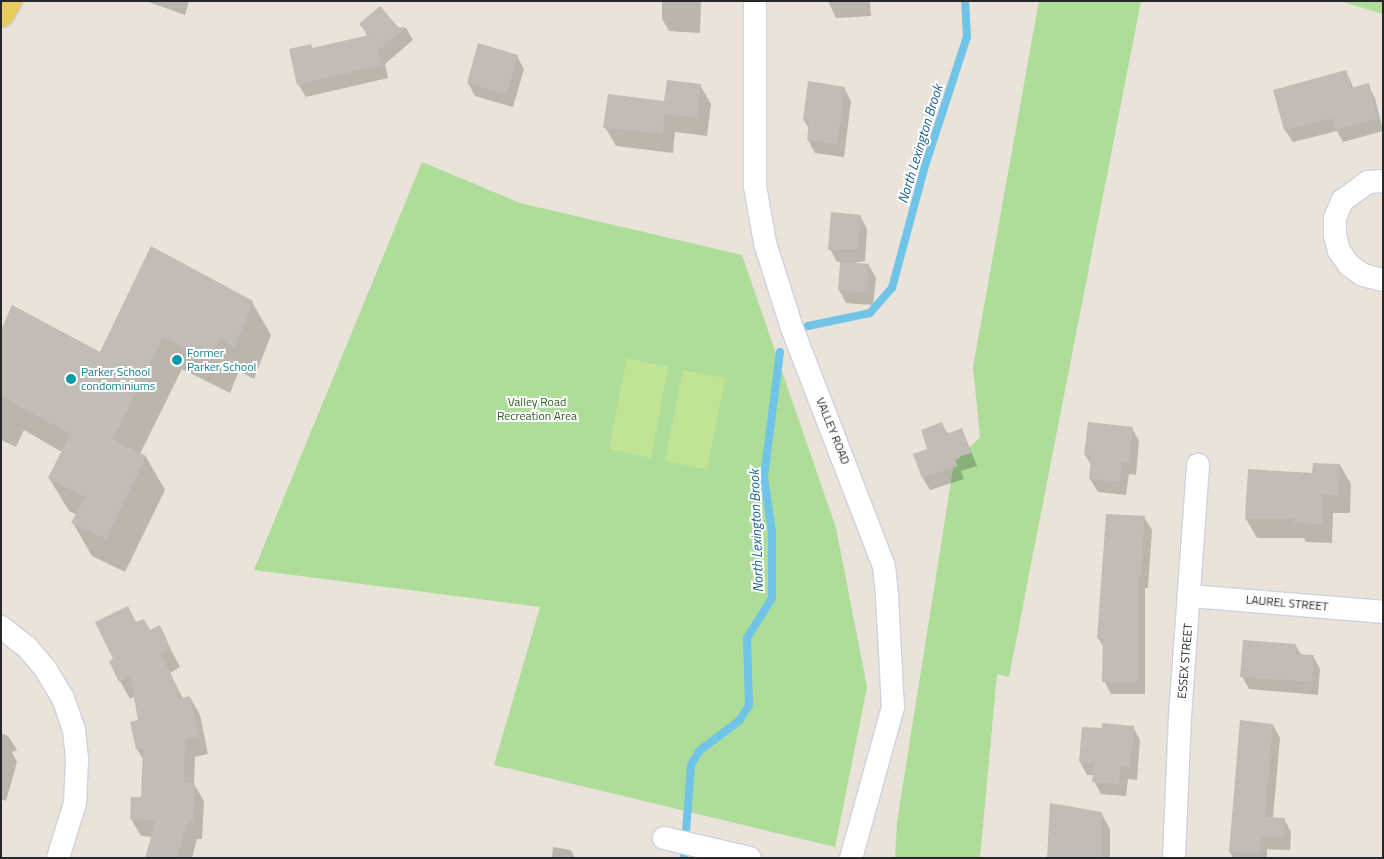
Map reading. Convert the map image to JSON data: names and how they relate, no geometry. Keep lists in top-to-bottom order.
{
  "streets": {
    "street": ["VALLEY ROAD", "LAUREL STREET", "ESSEX STREET"]
  },
  "crossings": [
    ["LAUREL STREET", "ESSEX STREET"]
  ],
  "water": ["North Lexington Brook"],
  "parks": ["Valley Road Recreation Area"],
  "places": ["Former Parker School", "Parker School condominiums"]
}
